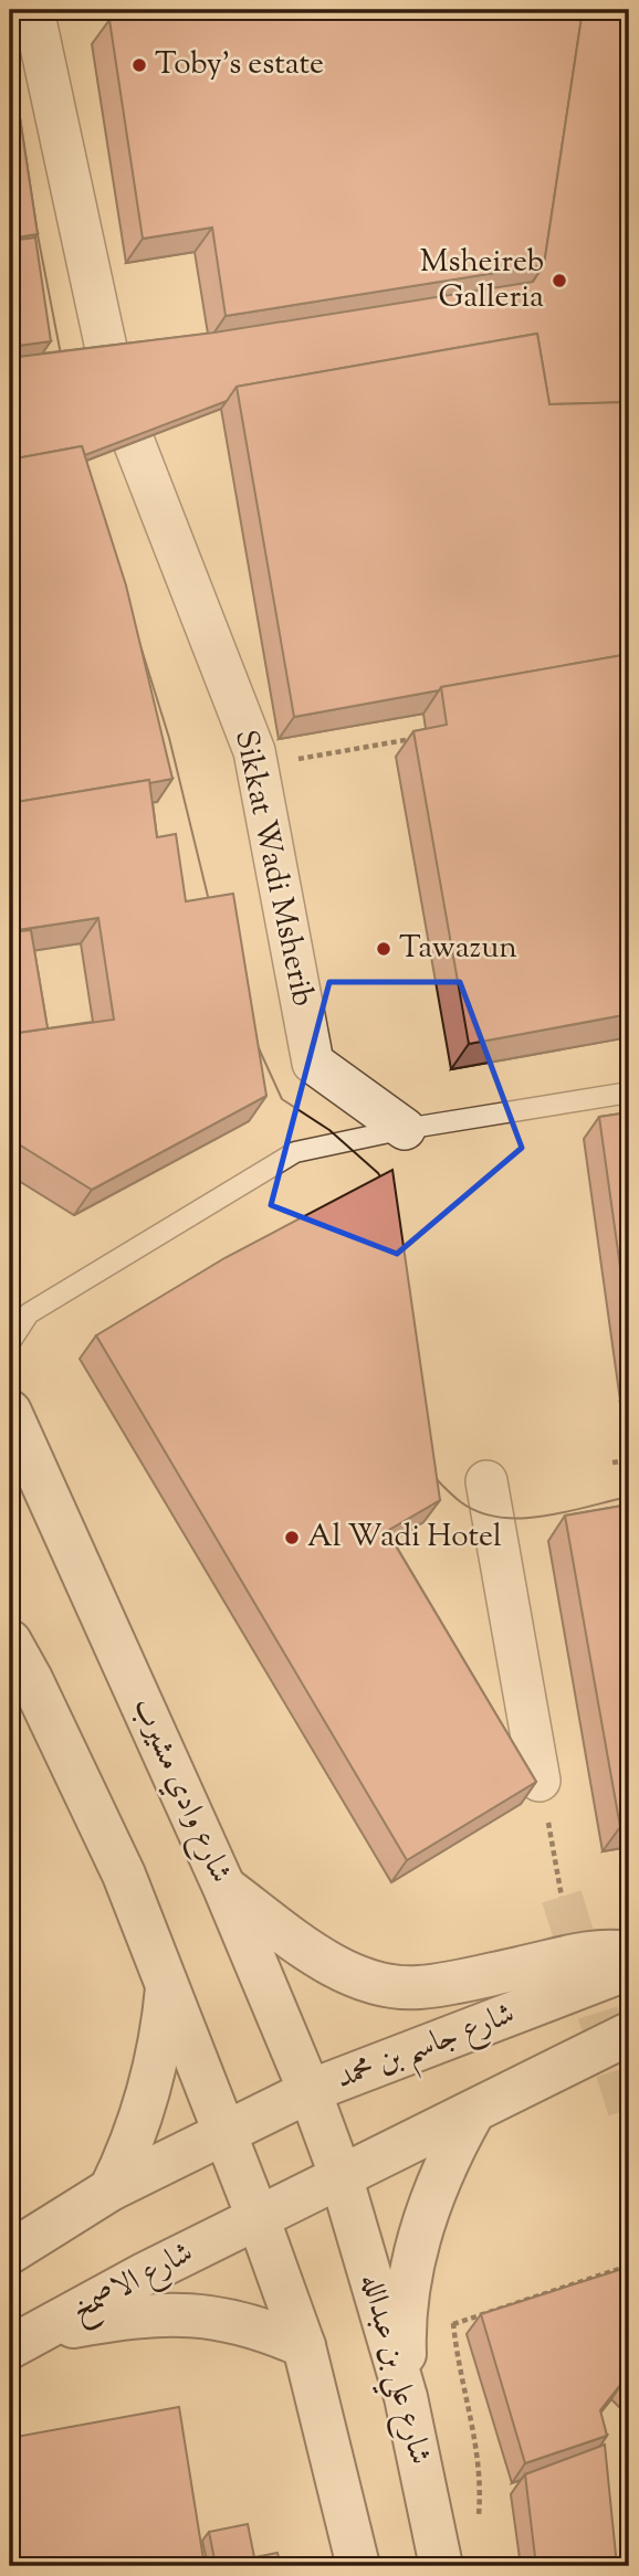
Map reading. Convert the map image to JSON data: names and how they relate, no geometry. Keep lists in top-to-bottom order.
{
  "streets": {
    "street": [
      "Sikkat Wadi Msherib",
      "شارع وادي مشيرب",
      "شارع جاسم بن محمد",
      "شارع الاصمخ",
      "شارع علي بن عبدالله"
    ]
  },
  "crossings": [
    ["شارع وادي مشيرب", "شارع جاسم بن محمد"],
    ["شارع وادي مشيرب", "شارع علي بن عبدالله"]
  ],
  "places": [
    "Toby’s estate",
    "Msheireb Galleria",
    "Tawazun",
    "Al Wadi Hotel"
  ]
}
